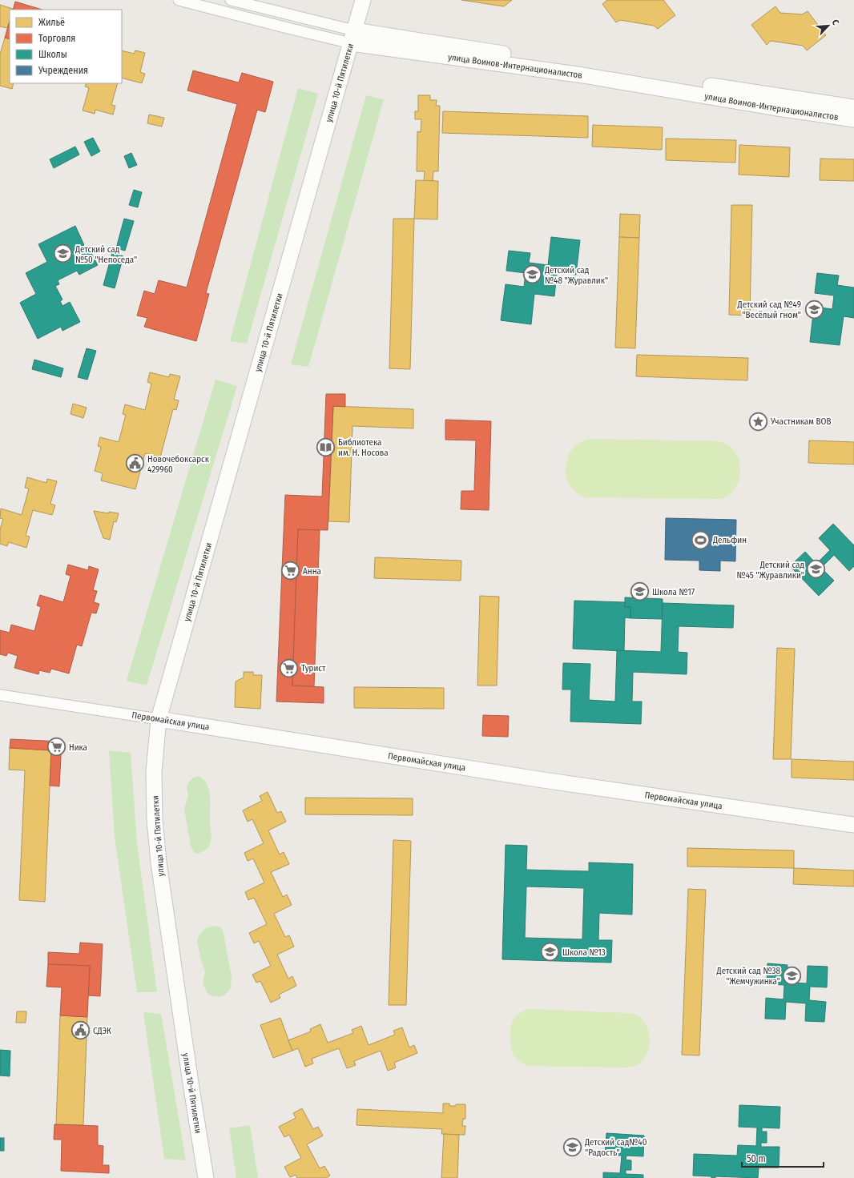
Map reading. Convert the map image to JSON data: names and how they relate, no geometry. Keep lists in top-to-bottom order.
{
  "streets": {
    "main road": ["улица Воинов-Интернационалистов", "улица 10-й Пятилетки", "Первомайская улица"]
  },
  "crossings": [
    ["улица Воинов-Интернационалистов", "улица 10-й Пятилетки"],
    ["улица 10-й Пятилетки", "Первомайская улица"]
  ],
  "places": {
    "school or university": [
      "Детский сад №50 \"Непоседа\"",
      "Детский сад №48 \"Журавлик\"",
      "Детский сад №49 \"Весёлый гном\"",
      "Детский сад №45 \"Журавлики\"",
      "Школа №17",
      "Школа №13",
      "Детский сад №38 \"Жемчужинка\"",
      "Детский сад№40 \"Радость\""
    ],
    "place": ["Участникам ВОВ"],
    "library": ["Библиотека им. Н. Носова"],
    "public building": ["Новочебоксарск 429960", "СДЭК"],
    "sports": ["Дельфин"],
    "supermarket": ["Анна", "Турист", "Ника"]
  },
  "legend": [
    "Жильё",
    "Торговля",
    "Школы",
    "Учреждения"
  ],
  "scale_bar": "50 m",
  "north": "top right"
}
